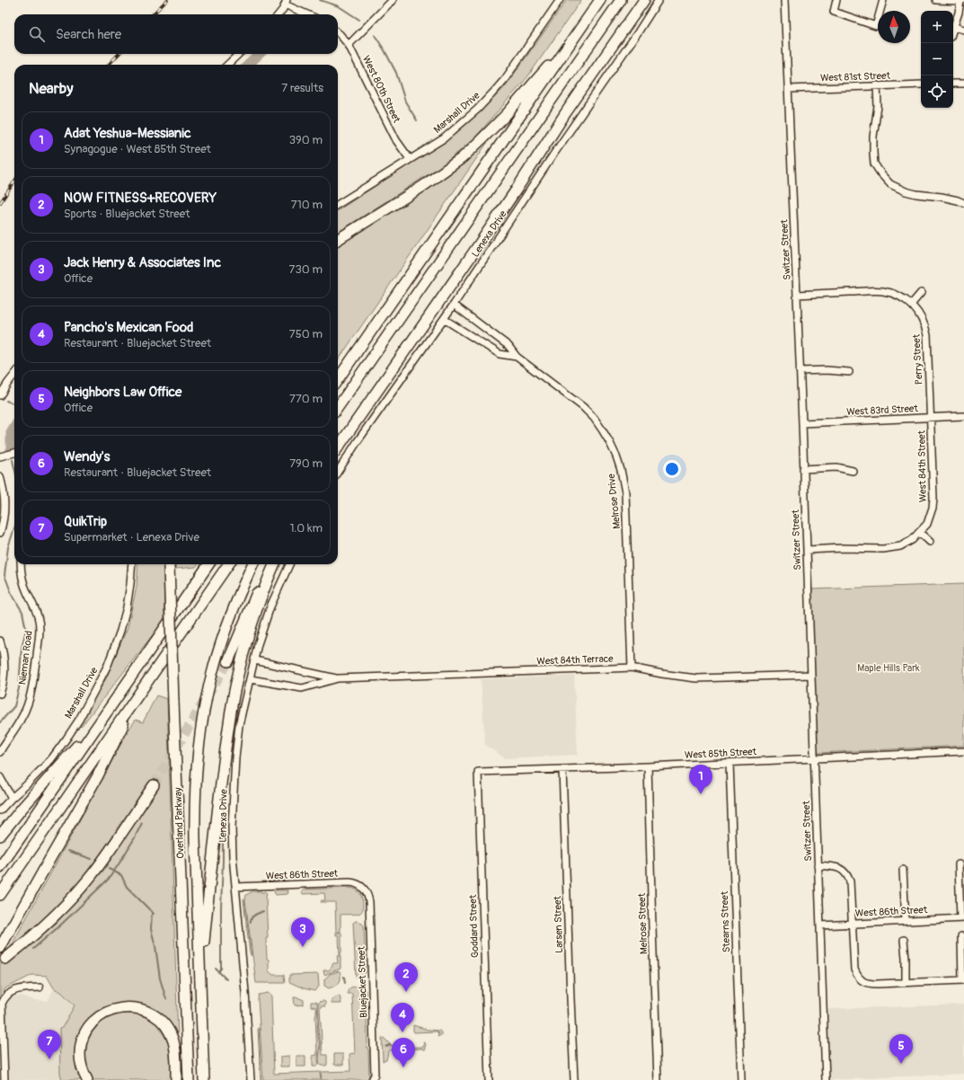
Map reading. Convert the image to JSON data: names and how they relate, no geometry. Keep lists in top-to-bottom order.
{
  "streets": {
    "highway": ["Overland Parkway"],
    "street": [
      "West 81st Street",
      "West 80th Street",
      "Marshall Drive",
      "Lenexa Drive",
      "Switzer Street",
      "Perry Street",
      "West 83rd Street",
      "West 84th Street",
      "Melrose Drive",
      "Nieman Road",
      "West 84th Terrace",
      "West 85th Street",
      "West 86th Street",
      "Stearns Street",
      "Melrose Street",
      "Larsen Street",
      "Goddard Street",
      "Bluejacket Street"
    ]
  },
  "crossings": [
    ["West 81st Street", "Switzer Street"],
    ["West 80th Street", "Marshall Drive"],
    ["Lenexa Drive", "Melrose Drive"],
    ["Lenexa Drive", "West 84th Terrace"],
    ["Lenexa Drive", "West 86th Street"],
    ["Switzer Street", "Perry Street"],
    ["Switzer Street", "West 83rd Street"],
    ["Switzer Street", "West 84th Street"],
    ["Switzer Street", "West 84th Terrace"],
    ["Switzer Street", "West 85th Street"],
    ["Switzer Street", "West 86th Street"],
    ["Perry Street", "West 83rd Street"],
    ["Perry Street", "West 84th Street"],
    ["West 83rd Street", "West 84th Street"],
    ["Melrose Drive", "West 84th Terrace"],
    ["West 85th Street", "Stearns Street"],
    ["West 85th Street", "Melrose Street"],
    ["West 85th Street", "Larsen Street"],
    ["West 85th Street", "Goddard Street"],
    ["West 86th Street", "Bluejacket Street"]
  ],
  "parks": ["Maple Hills Park"],
  "north": "top",
  "page": {
    "map_buttons": ["+", "−"],
    "search": "Search here",
    "heading": ["Nearby", "7 results"],
    "list": [
      {
        "mark": "1",
        "name": "Adat Yeshua-Messianic",
        "note": "Synagogue · West 85th Street",
        "value": "390 m"
      },
      {
        "mark": "2",
        "name": "NOW FITNESS+RECOVERY",
        "note": "Sports · Bluejacket Street",
        "value": "710 m"
      },
      {
        "mark": "3",
        "name": "Jack Henry & Associates Inc",
        "note": "Office",
        "value": "730 m"
      },
      {
        "mark": "4",
        "name": "Pancho's Mexican Food",
        "note": "Restaurant · Bluejacket Street",
        "value": "750 m"
      },
      {
        "mark": "5",
        "name": "Neighbors Law Office",
        "note": "Office",
        "value": "770 m"
      },
      {
        "mark": "6",
        "name": "Wendy's",
        "note": "Restaurant · Bluejacket Street",
        "value": "790 m"
      },
      {
        "mark": "7",
        "name": "QuikTrip",
        "note": "Supermarket · Lenexa Drive",
        "value": "1.0 km"
      }
    ],
    "pins": [
      "1",
      "3",
      "2",
      "4",
      "7",
      "5",
      "6"
    ]
  }
}
